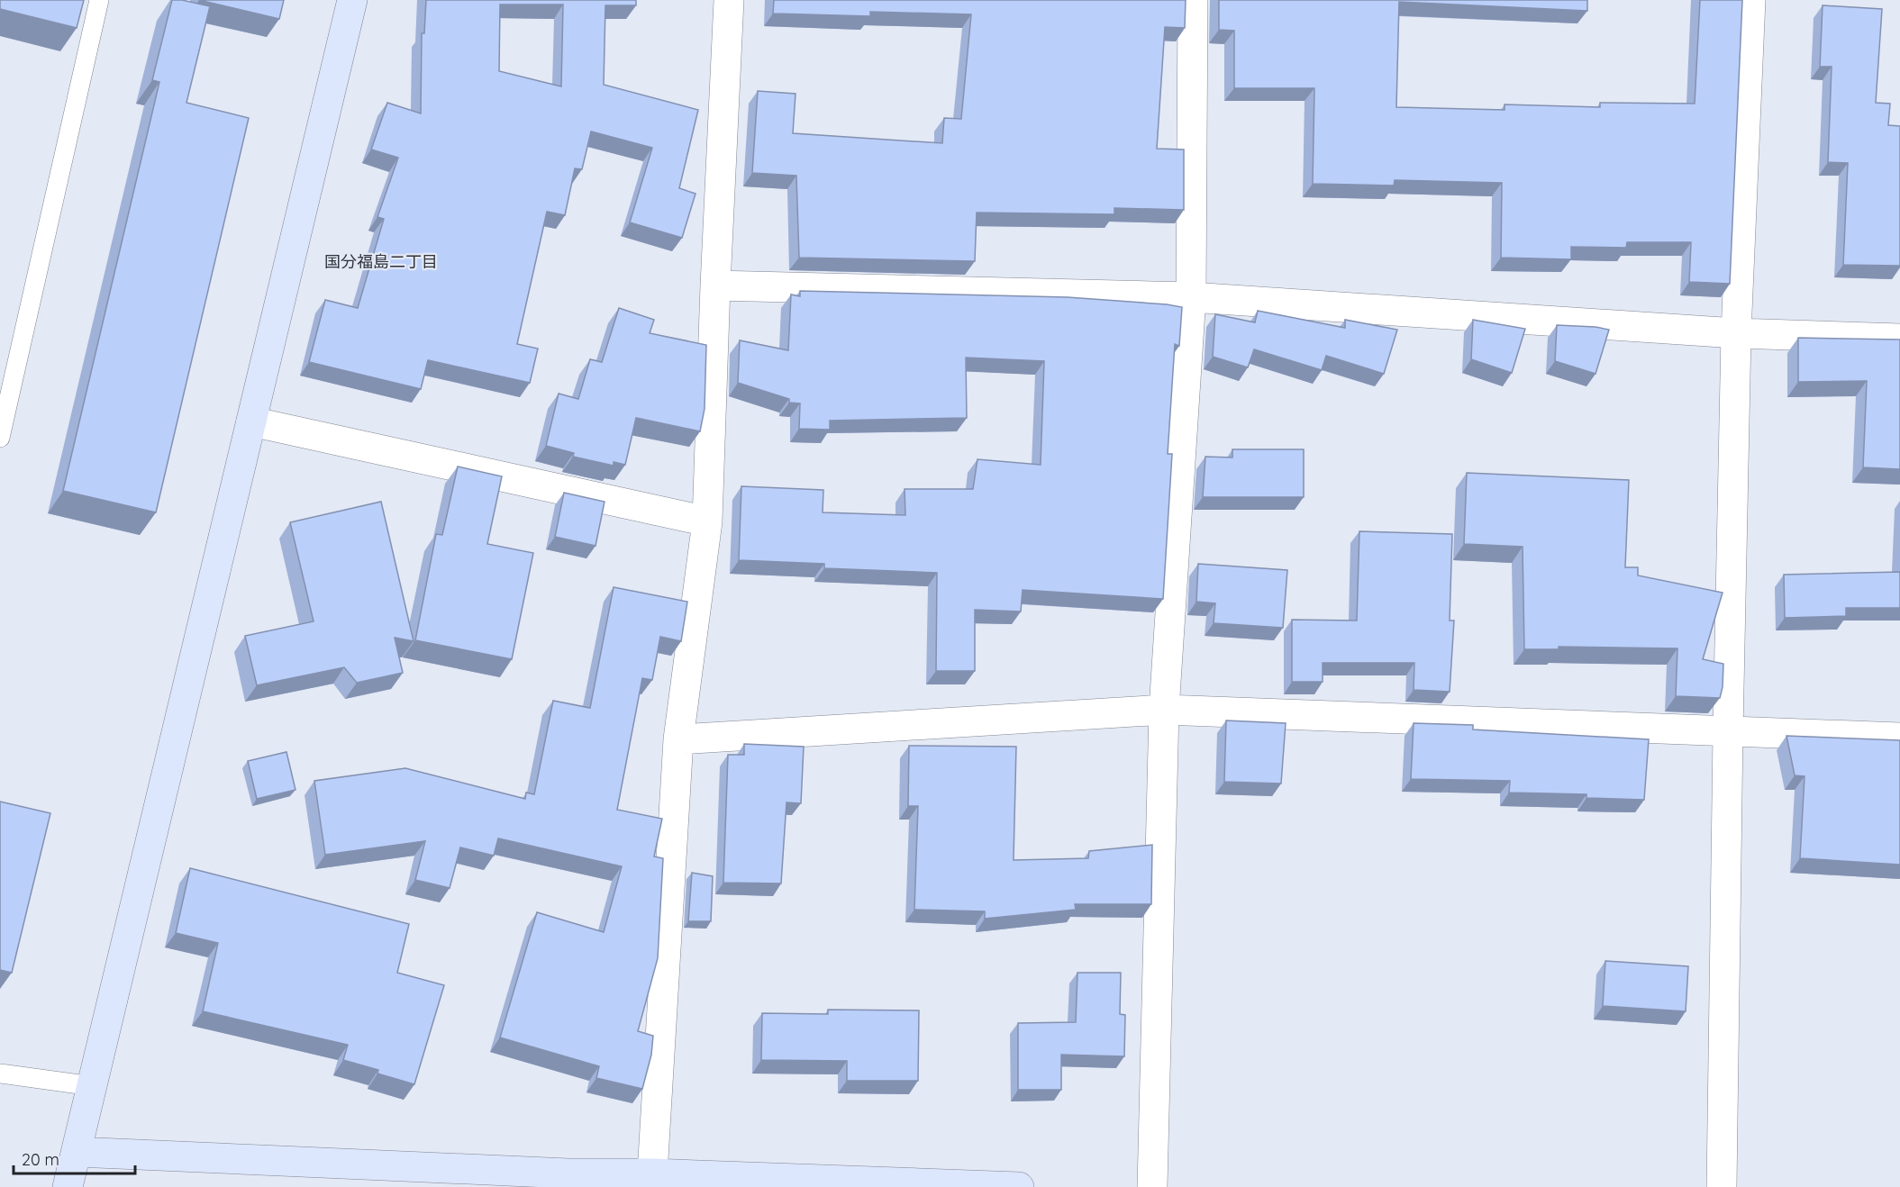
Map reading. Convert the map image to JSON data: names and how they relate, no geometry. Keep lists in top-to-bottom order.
{
  "districts": ["国分福島二丁目"],
  "scale_bar": "20 m"
}
